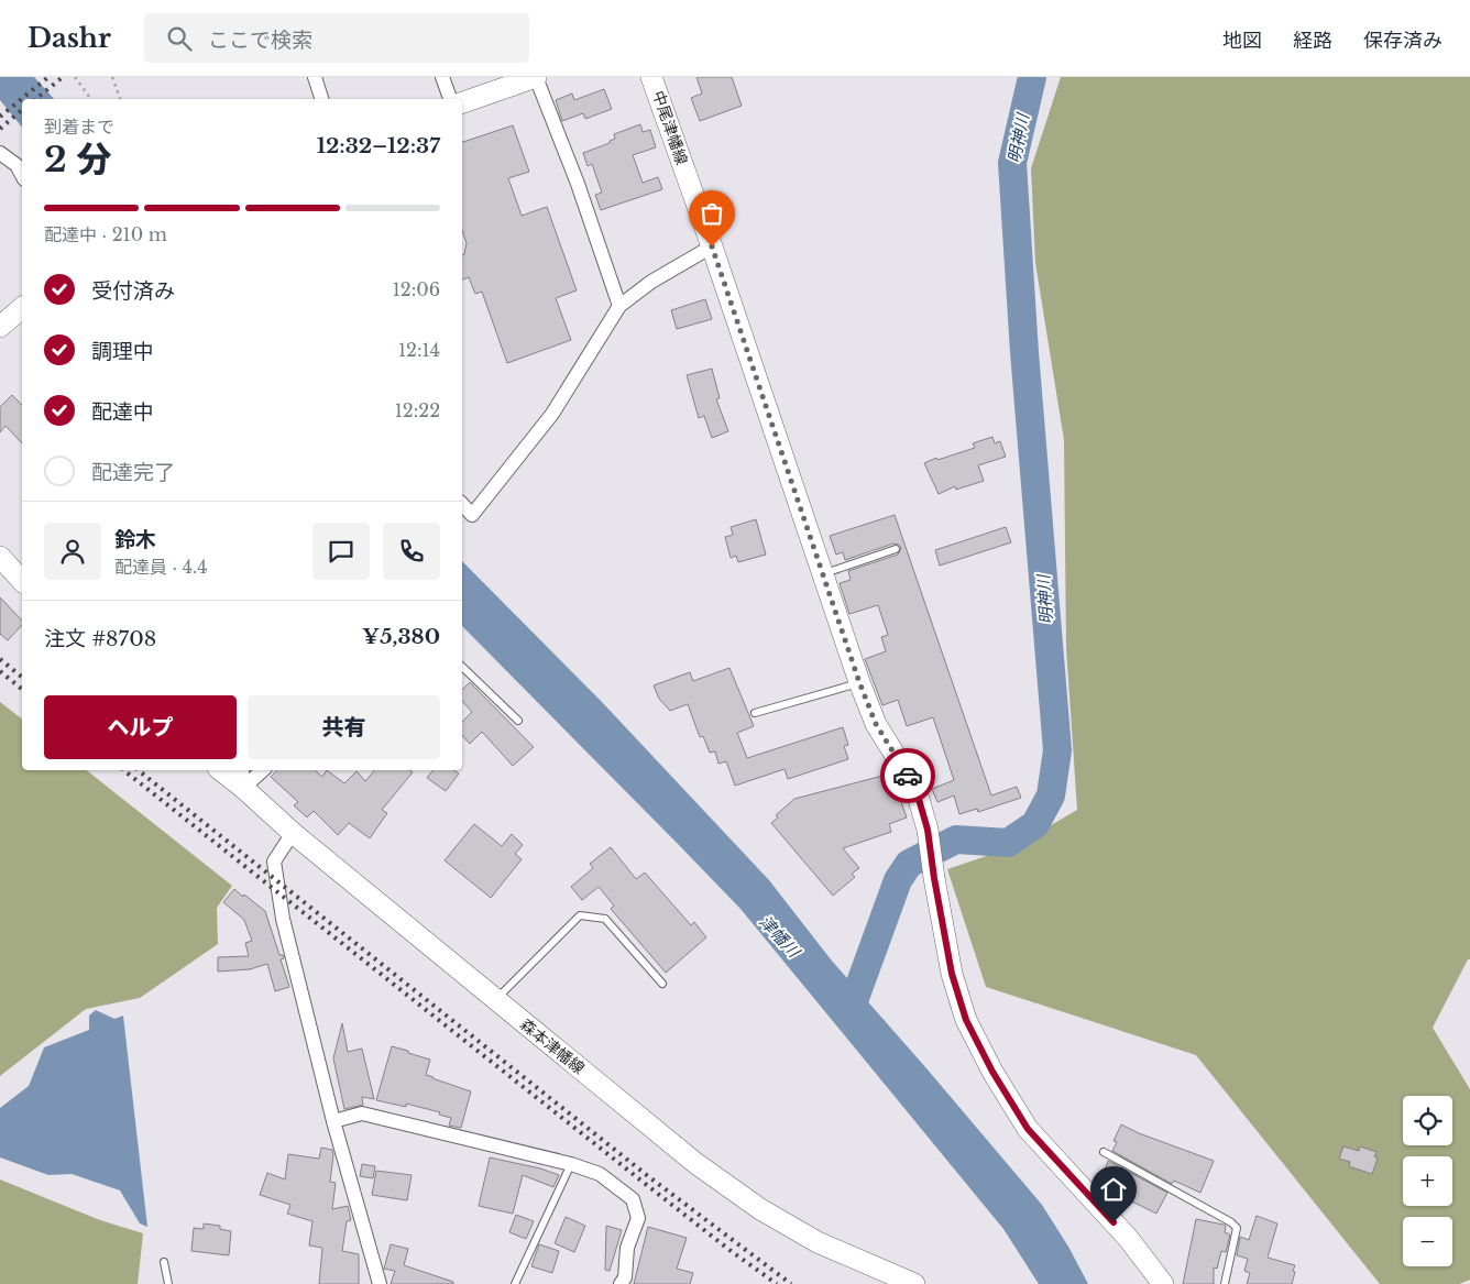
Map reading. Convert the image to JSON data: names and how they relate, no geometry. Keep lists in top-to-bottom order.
{
  "streets": {
    "main road": ["中尾津幡線", "森本津幡線"]
  },
  "water": ["明神川", "津幡川"],
  "page": {
    "header": "Dashr",
    "search": "ここで検索",
    "nav": ["地図", "経路", "保存済み"],
    "heading": ["2 分", "到着まで", "12:32–12:37"],
    "panel": [
      "鈴木",
      "配達員 · 4.4",
      "注文 #8708",
      "¥5,380"
    ],
    "bar": "配達中 · 210 m",
    "list": [
      ["受付済み", "12:06"],
      ["調理中", "12:14"],
      ["配達中", "12:22"],
      "配達完了"
    ],
    "buttons": ["ヘルプ", "共有"],
    "map_buttons": ["+", "−"]
  }
}
